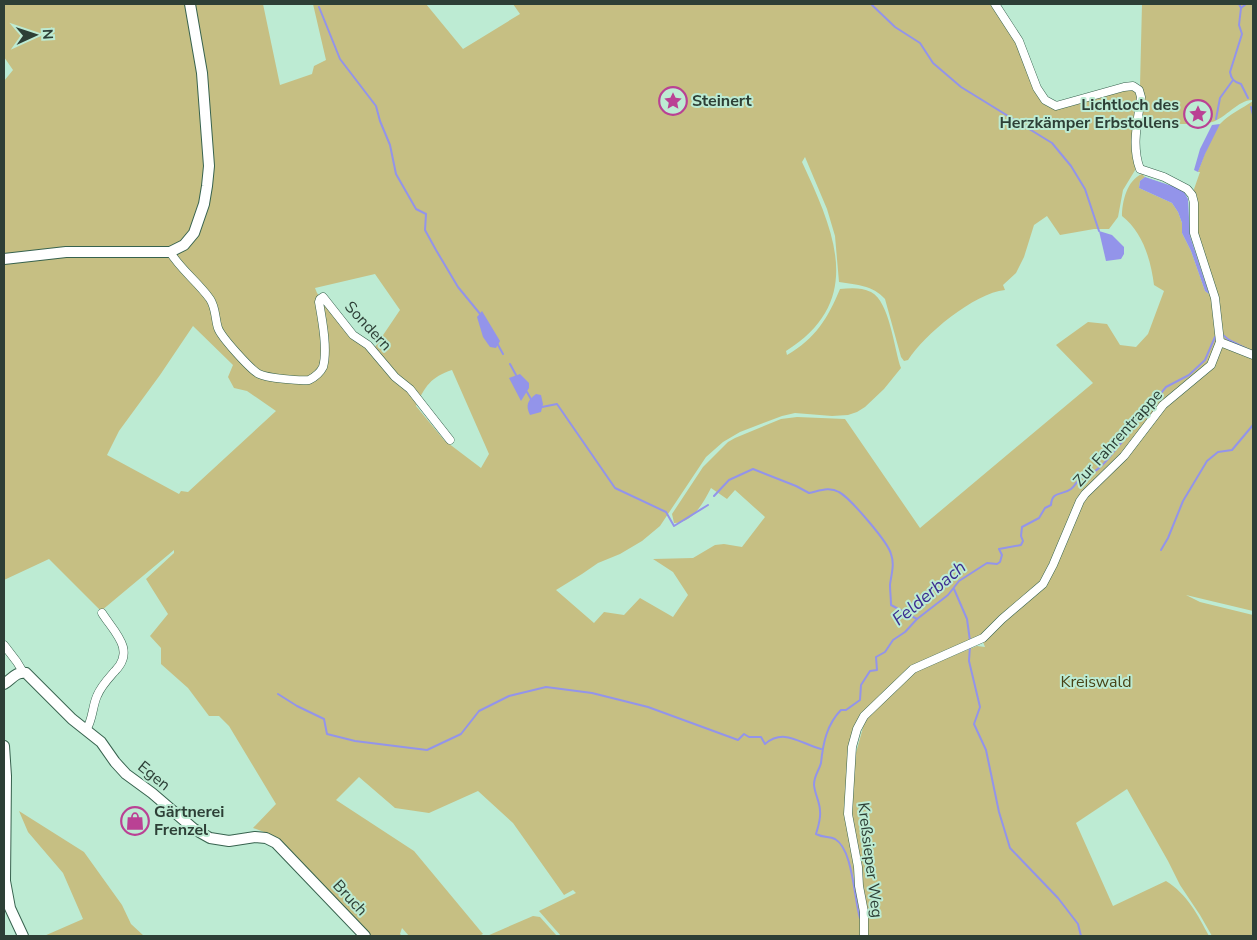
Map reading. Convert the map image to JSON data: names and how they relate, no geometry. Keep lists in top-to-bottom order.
{
  "streets": {
    "street": [
      "Sondern",
      "Zur Fahrentrappe",
      "Egen",
      "Kreßsieper Weg",
      "Bruch"
    ]
  },
  "crossings": [
    ["Zur Fahrentrappe", "Kreßsieper Weg"],
    ["Egen", "Bruch"]
  ],
  "water": ["Felderbach"],
  "parks": ["Kreiswald"],
  "places": {
    "place": ["Steinert", "Lichtloch des Herzkämper Erbstollens"],
    "shop": ["Gärtnerei Frenzel"]
  },
  "north": "right"
}
